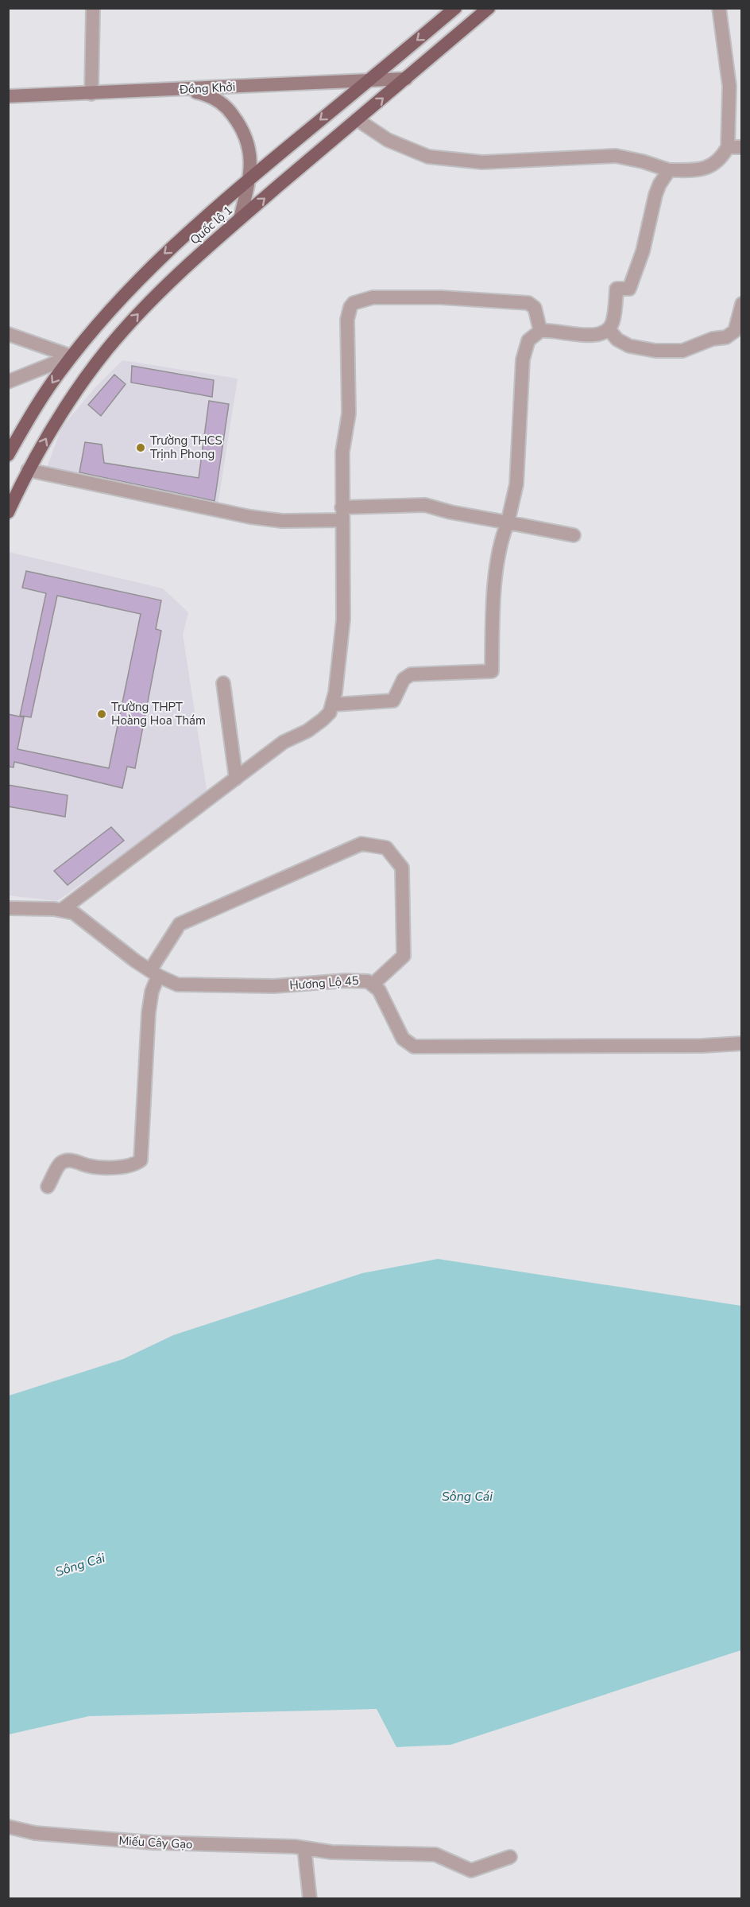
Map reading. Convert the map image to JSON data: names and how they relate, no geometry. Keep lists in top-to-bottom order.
{
  "streets": {
    "highway": ["Quốc lộ 1"],
    "main road": ["Đồng Khởi"],
    "street": ["Hương Lộ 45", "Miếu Cây Gạo"]
  },
  "crossings": [
    ["Đồng Khởi", "Quốc lộ 1"]
  ],
  "water": ["Sông Cái"],
  "places": ["Trường THCS Trịnh Phong", "Trường THPT Hoàng Hoa Thám"]
}
